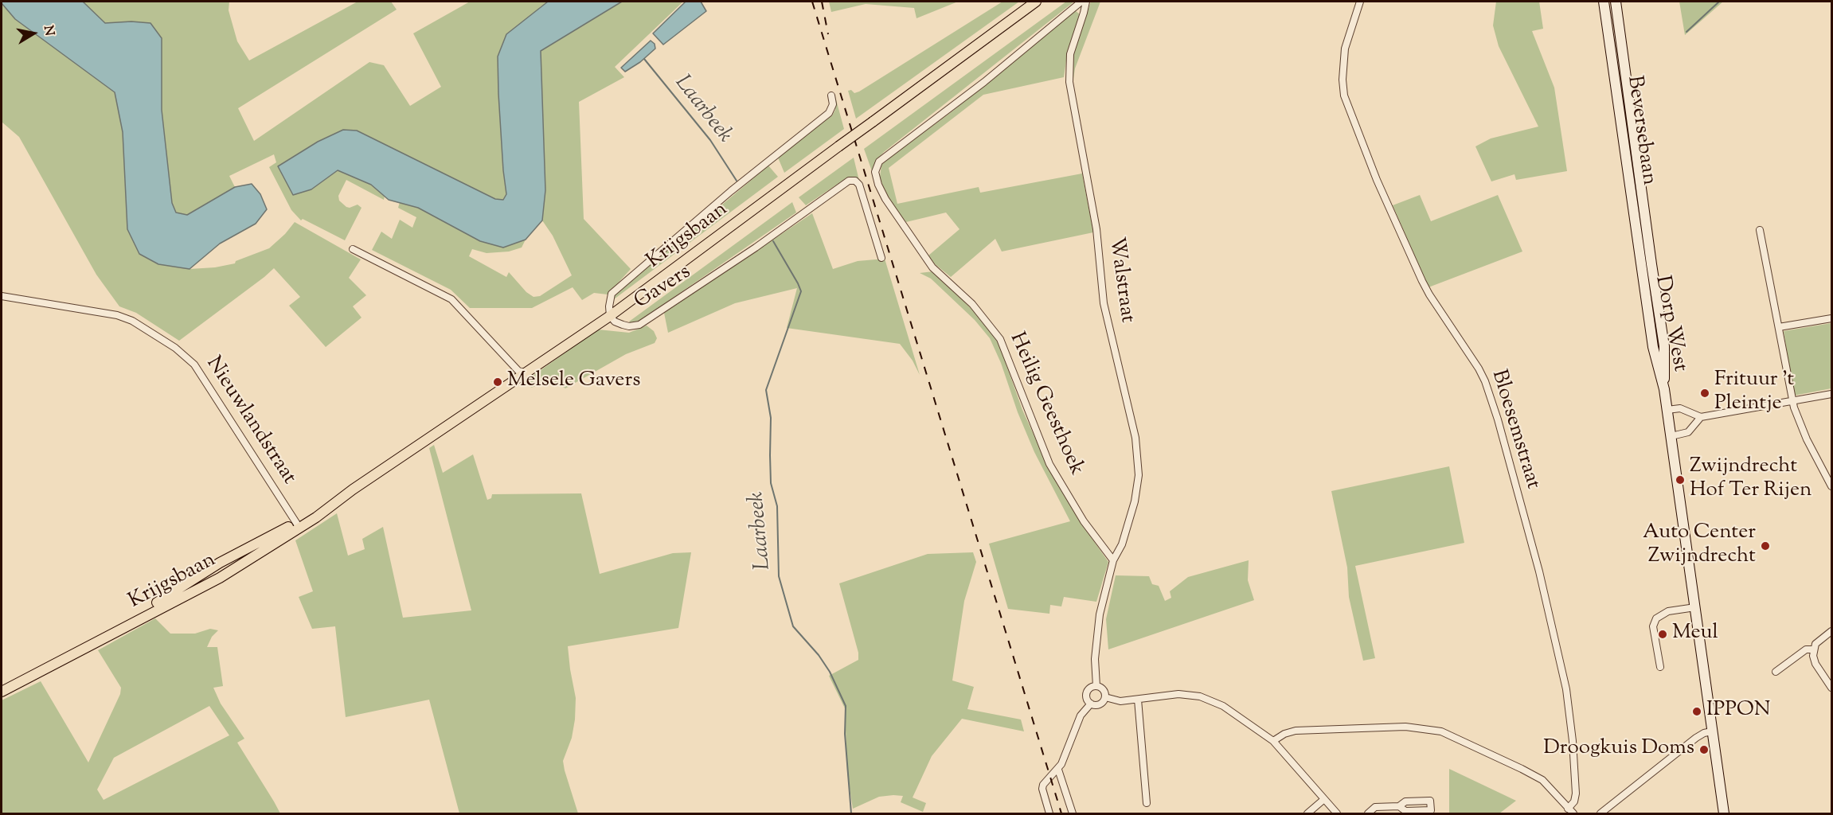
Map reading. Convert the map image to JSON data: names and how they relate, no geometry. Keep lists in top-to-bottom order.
{
  "streets": {
    "main road": ["Beversebaan", "Krijgsbaan", "Dorp West"],
    "street": [
      "Walstraat",
      "Gavers",
      "Heilig Geesthoek",
      "Nieuwlandstraat",
      "Bloesemstraat"
    ]
  },
  "crossings": [
    ["Beversebaan", "Dorp West"],
    ["Krijgsbaan", "Gavers"],
    ["Krijgsbaan", "Nieuwlandstraat"],
    ["Walstraat", "Heilig Geesthoek"]
  ],
  "water": ["Laarbeek"],
  "places": [
    "Melsele Gavers",
    "Frituur 't Pleintje",
    "Zwijndrecht Hof Ter Rijen",
    "Auto Center Zwijndrecht",
    "Meul",
    "IPPON",
    "Droogkuis Doms"
  ],
  "north": "right"
}
